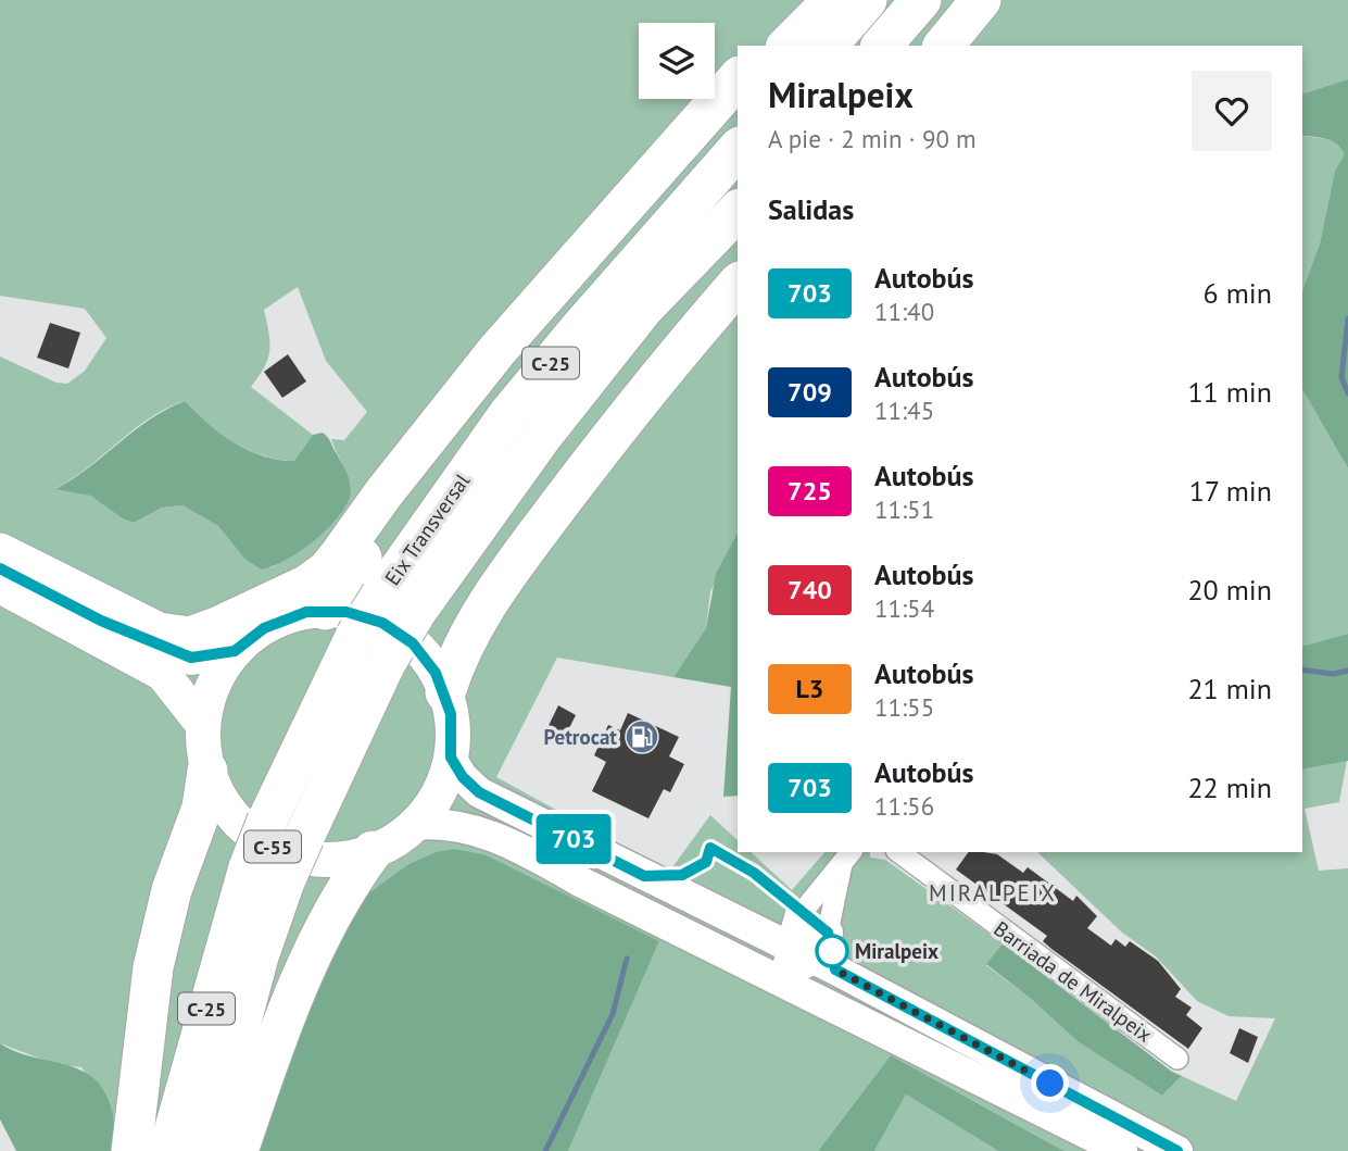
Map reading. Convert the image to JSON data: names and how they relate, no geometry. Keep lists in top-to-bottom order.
{
  "streets": {
    "highway": ["C-25", "Eix Transversal"],
    "main road": ["C-55"],
    "street": ["Barriada de Miralpeix"]
  },
  "districts": ["MIRALPEIX"],
  "places": {
    "fuel station": ["Petrocat"],
    "other": ["Miralpeix"]
  },
  "lines": ["bus line 703"],
  "page": {
    "on_map": "703",
    "heading": [
      ["Miralpeix", "A pie · 2 min · 90 m"],
      "Salidas"
    ],
    "list": [
      {
        "mark": "703",
        "name": "Autobús",
        "note": "11:40",
        "value": "6 min"
      },
      {
        "mark": "709",
        "name": "Autobús",
        "note": "11:45",
        "value": "11 min"
      },
      {
        "mark": "725",
        "name": "Autobús",
        "note": "11:51",
        "value": "17 min"
      },
      {
        "mark": "740",
        "name": "Autobús",
        "note": "11:54",
        "value": "20 min"
      },
      {
        "mark": "L3",
        "name": "Autobús",
        "note": "11:55",
        "value": "21 min"
      },
      {
        "mark": "703",
        "name": "Autobús",
        "note": "11:56",
        "value": "22 min"
      }
    ]
  }
}
